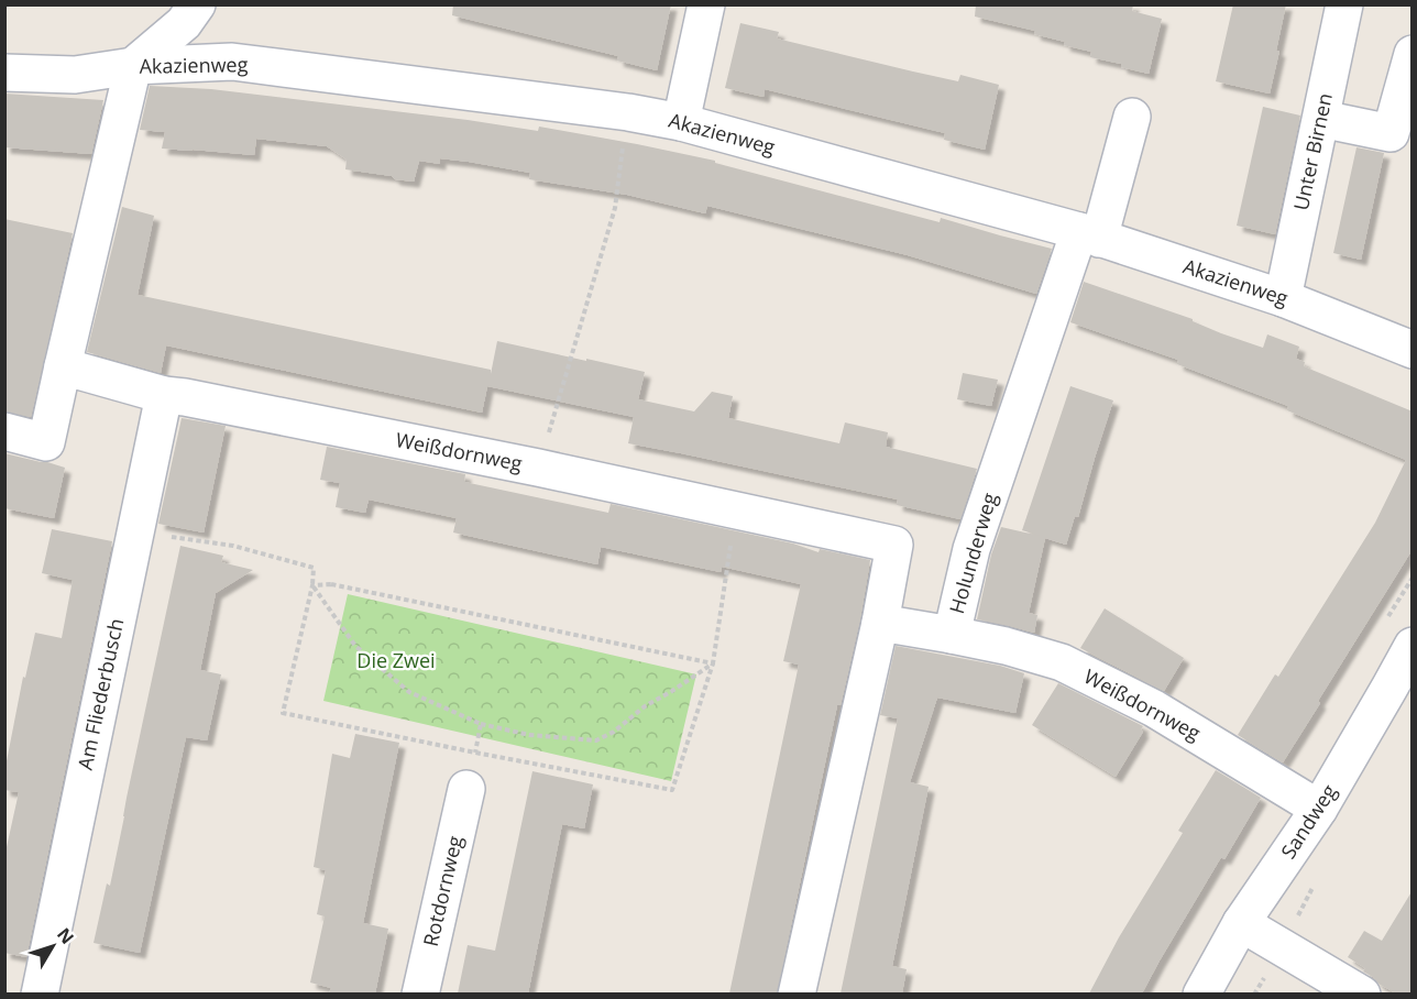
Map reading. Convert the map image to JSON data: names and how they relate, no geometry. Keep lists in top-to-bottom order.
{
  "streets": {
    "street": [
      "Akazienweg",
      "Unter Birnen",
      "Weißdornweg",
      "Holunderweg",
      "Am Fliederbusch",
      "Sandweg",
      "Rotdornweg"
    ]
  },
  "crossings": [
    ["Akazienweg", "Unter Birnen"],
    ["Akazienweg", "Holunderweg"],
    ["Weißdornweg", "Holunderweg"],
    ["Weißdornweg", "Am Fliederbusch"],
    ["Weißdornweg", "Sandweg"]
  ],
  "parks": ["Die Zwei"],
  "north": "top right"
}
